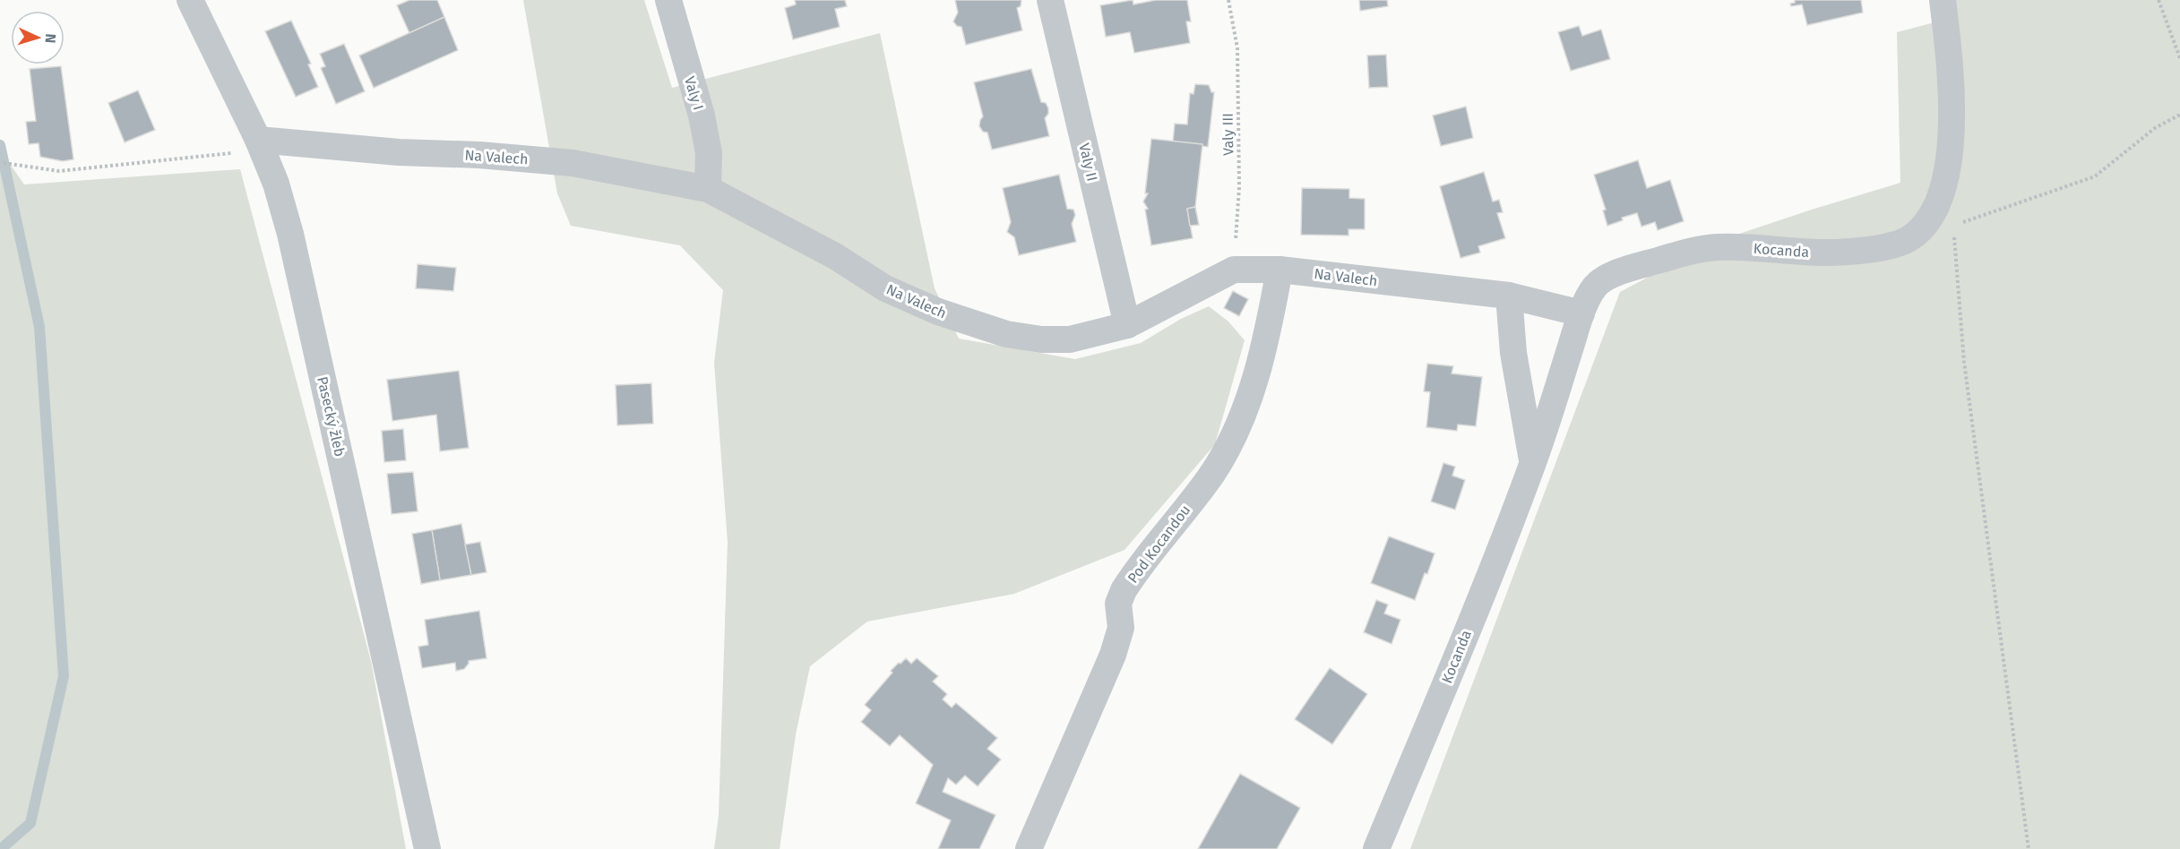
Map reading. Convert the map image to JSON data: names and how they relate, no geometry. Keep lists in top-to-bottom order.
{
  "streets": {
    "street": [
      "Valy I",
      "Na Valech",
      "Valy II",
      "Kocanda",
      "Pasecký žleb",
      "Pod Kocandou"
    ],
    "path": ["Valy III"]
  },
  "crossings": [
    ["Valy I", "Na Valech"],
    ["Valy III", "Na Valech"],
    ["Na Valech", "Valy II"],
    ["Na Valech", "Kocanda"],
    ["Na Valech", "Pasecký žleb"],
    ["Na Valech", "Pod Kocandou"]
  ],
  "north": "right"
}
